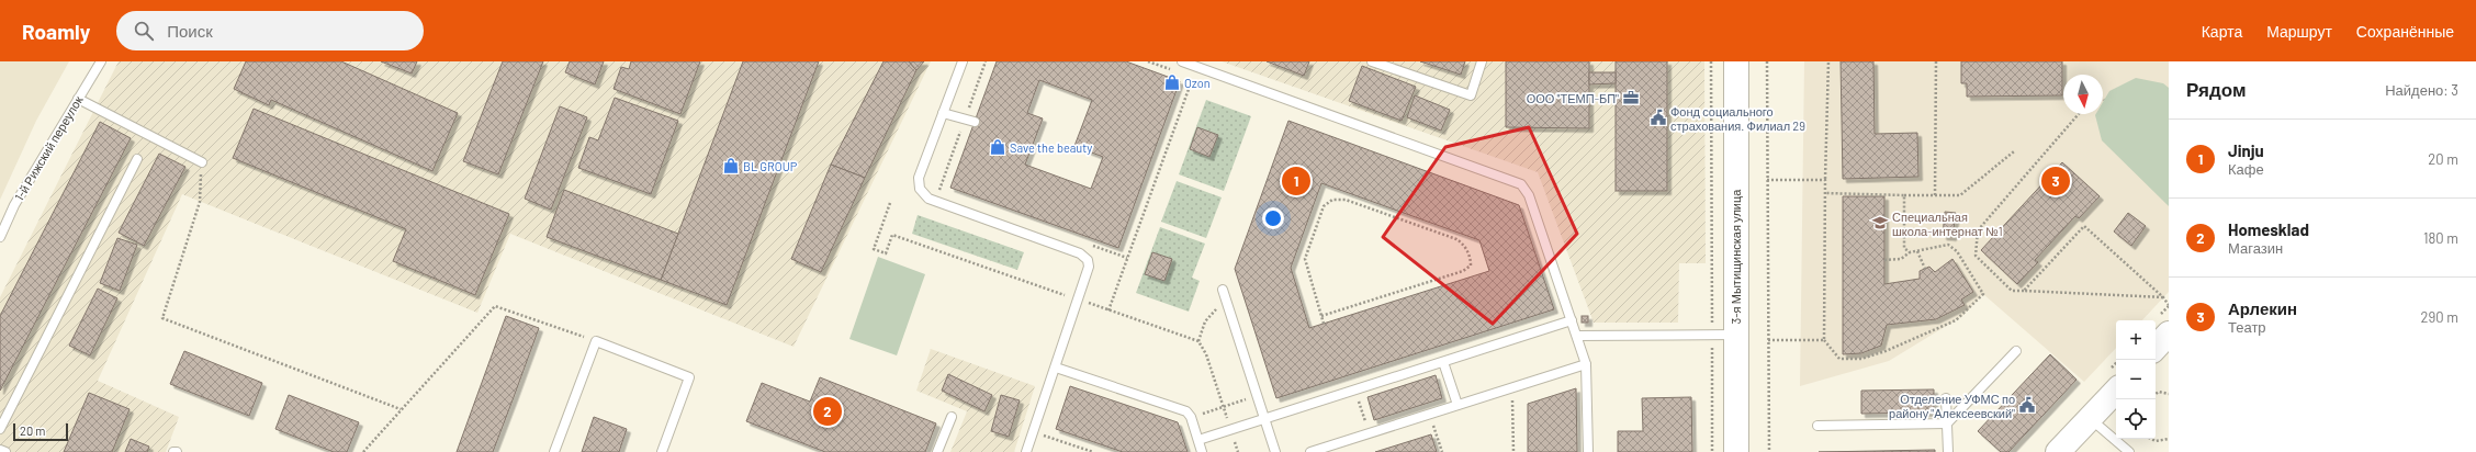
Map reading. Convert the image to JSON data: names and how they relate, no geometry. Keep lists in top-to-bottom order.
{
  "streets": {
    "street": ["3-я Мытищинская улица"],
    "lane": ["1-й Рижский переулок"]
  },
  "places": {
    "shop": ["Ozon", "Save the beauty", "BL GROUP"],
    "office": ["ООО \"ТЕМП-БП\""],
    "public building": ["Фонд социального страхования. Филиал 29", "Отделение УФМС по району \"Алексеевский\""],
    "school or university": ["Специальная школа-интернат №1"]
  },
  "scale_bar": "20 m",
  "north": "bottom",
  "page": {
    "header": "Roamly",
    "search": "Поиск",
    "nav": ["Карта", "Маршрут", "Сохранённые"],
    "heading": ["Рядом", "Найдено: 3"],
    "list": [
      {
        "mark": "1",
        "name": "Jinju",
        "note": "Кафе",
        "value": "20 m"
      },
      {
        "mark": "2",
        "name": "Homesklad",
        "note": "Магазин",
        "value": "180 m"
      },
      {
        "mark": "3",
        "name": "Арлекин",
        "note": "Театр",
        "value": "290 m"
      }
    ],
    "pins": ["1", "3", "2"],
    "map_buttons": ["+", "−"],
    "scale": "20 m"
  }
}
